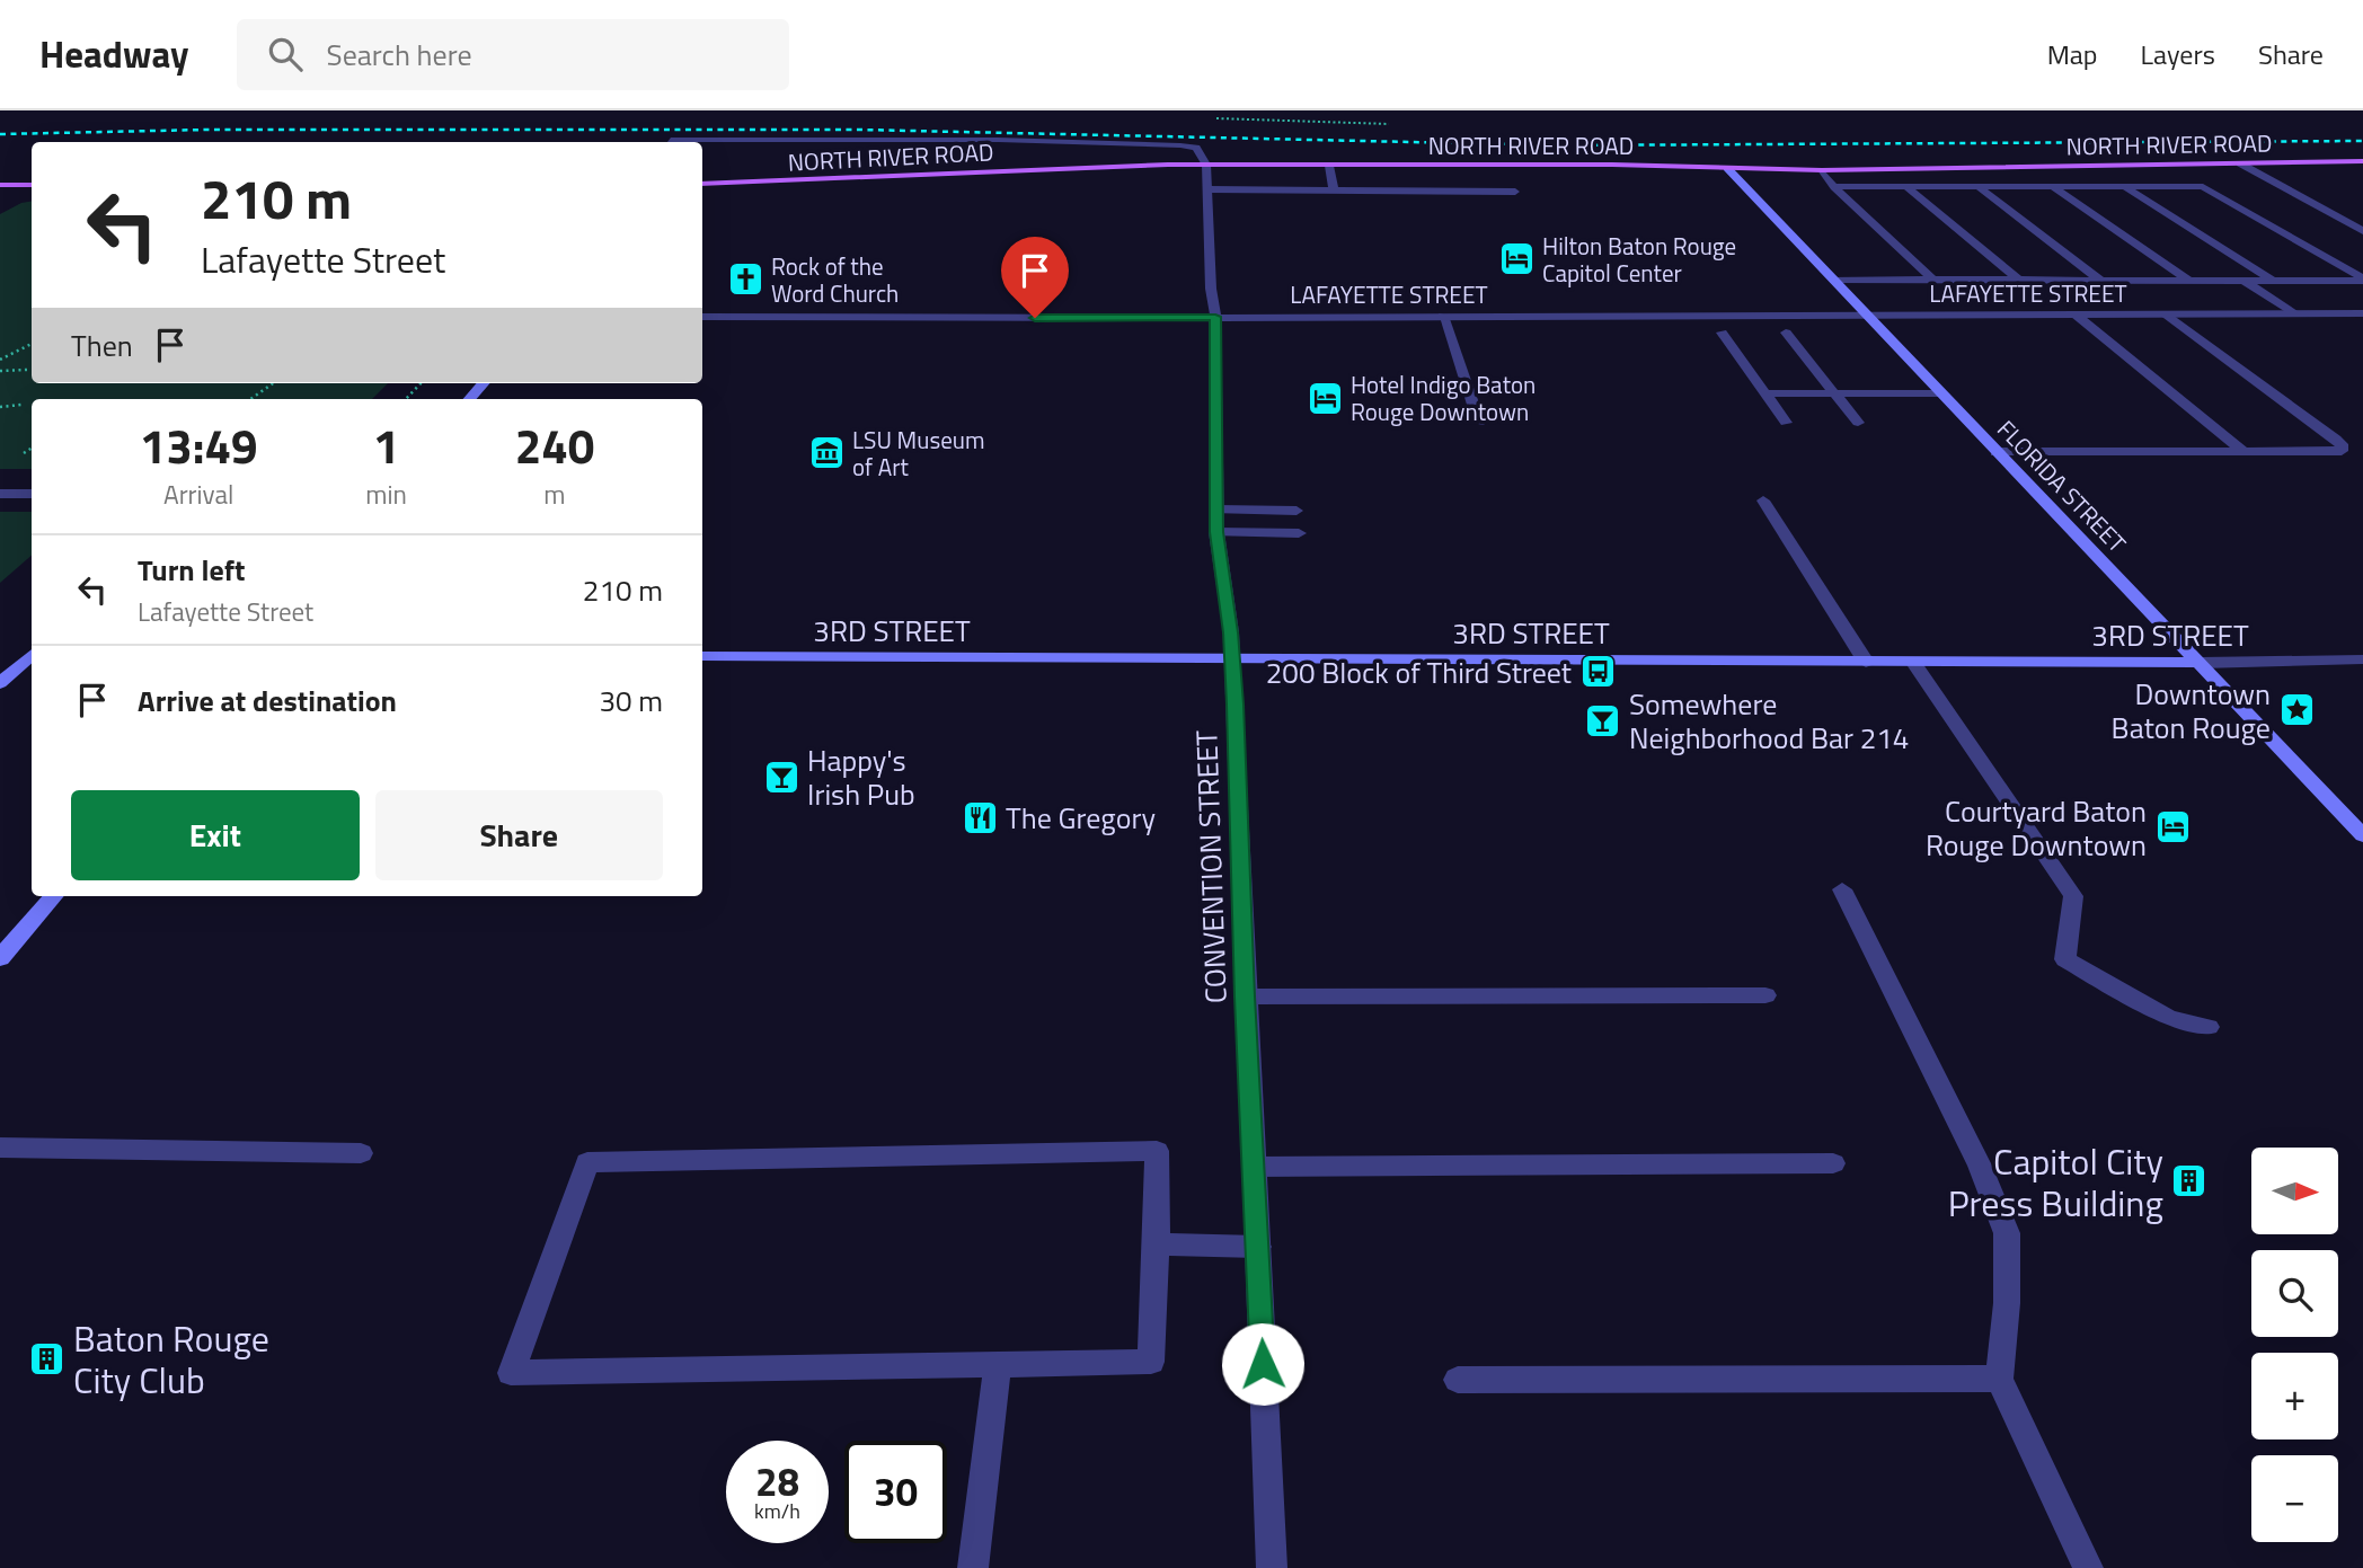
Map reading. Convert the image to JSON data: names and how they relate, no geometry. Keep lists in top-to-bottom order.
{
  "streets": {
    "main road": ["NORTH RIVER ROAD", "FLORIDA STREET", "3RD STREET"],
    "street": ["LAFAYETTE STREET", "CONVENTION STREET"]
  },
  "crossings": [
    ["NORTH RIVER ROAD", "FLORIDA STREET"],
    ["NORTH RIVER ROAD", "CONVENTION STREET"],
    ["LAFAYETTE STREET", "FLORIDA STREET"],
    ["LAFAYETTE STREET", "CONVENTION STREET"],
    ["FLORIDA STREET", "3RD STREET"],
    ["3RD STREET", "CONVENTION STREET"]
  ],
  "places": {
    "hotel": ["Hilton Baton Rouge Capitol Center", "Hotel Indigo Baton Rouge Downtown", "Courtyard Baton Rouge Downtown"],
    "church": ["Rock of the Word Church"],
    "museum": ["LSU Museum of Art"],
    "bus stop": ["200 Block of Third Street"],
    "place": ["Downtown Baton Rouge"],
    "bar": ["Somewhere Neighborhood Bar 214", "Happy's Irish Pub"],
    "restaurant": ["The Gregory"],
    "building": ["Capitol City Press Building", "Baton Rouge City Club"]
  },
  "north": "right",
  "page": {
    "header": "Headway",
    "search": "Search here",
    "nav": ["Map", "Layers", "Share"],
    "turn": ["210 m", "Lafayette Street"],
    "then": "Then",
    "eta": [
      "13:49",
      "Arrival",
      "1",
      "min",
      "240",
      "m"
    ],
    "list": [
      {
        "name": "Turn left",
        "note": "Lafayette Street",
        "value": "210 m"
      },
      {
        "name": "Arrive at destination",
        "value": "30 m"
      }
    ],
    "buttons": ["Exit", "Share"],
    "map_buttons": ["+", "−"],
    "speed": "28 km/h",
    "limit": "30"
  }
}
